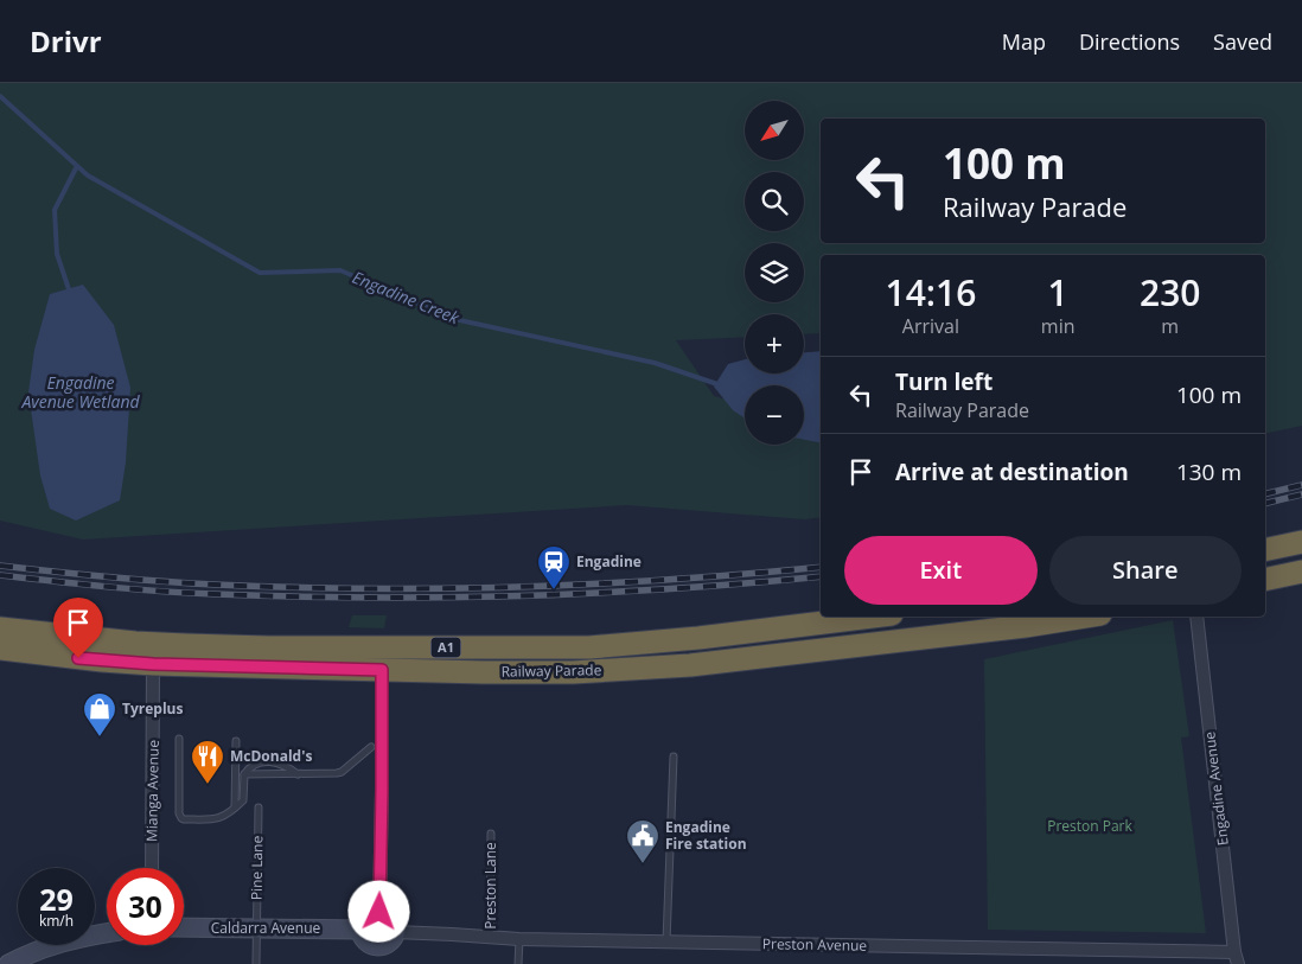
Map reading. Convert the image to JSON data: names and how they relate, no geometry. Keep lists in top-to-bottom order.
{
  "streets": {
    "highway": ["A1", "Railway Parade"],
    "street": [
      "Engadine Avenue",
      "Mianga Avenue",
      "Caldarra Avenue",
      "Preston Avenue"
    ],
    "lane": ["Pine Lane", "Preston Lane"]
  },
  "crossings": [
    ["Railway Parade", "Mianga Avenue"],
    ["Engadine Avenue", "Preston Avenue"],
    ["Pine Lane", "Caldarra Avenue"],
    ["Preston Lane", "Preston Avenue"],
    ["Caldarra Avenue", "Preston Avenue"]
  ],
  "water": ["Engadine Creek", "Engadine Avenue Wetland"],
  "parks": ["Preston Park"],
  "places": {
    "station": ["Engadine"],
    "shop": ["Tyreplus"],
    "restaurant": ["McDonald's"],
    "public building": ["Engadine Fire station"]
  },
  "north": "bottom left",
  "page": {
    "header": "Drivr",
    "nav": ["Map", "Directions", "Saved"],
    "map_buttons": ["+", "−"],
    "turn": ["100 m", "Railway Parade"],
    "eta": [
      "14:16",
      "Arrival",
      "1",
      "min",
      "230",
      "m"
    ],
    "list": [
      {
        "name": "Turn left",
        "note": "Railway Parade",
        "value": "100 m"
      },
      {
        "name": "Arrive at destination",
        "value": "130 m"
      }
    ],
    "buttons": ["Exit", "Share"],
    "speed": "29 km/h",
    "limit": "30"
  }
}
